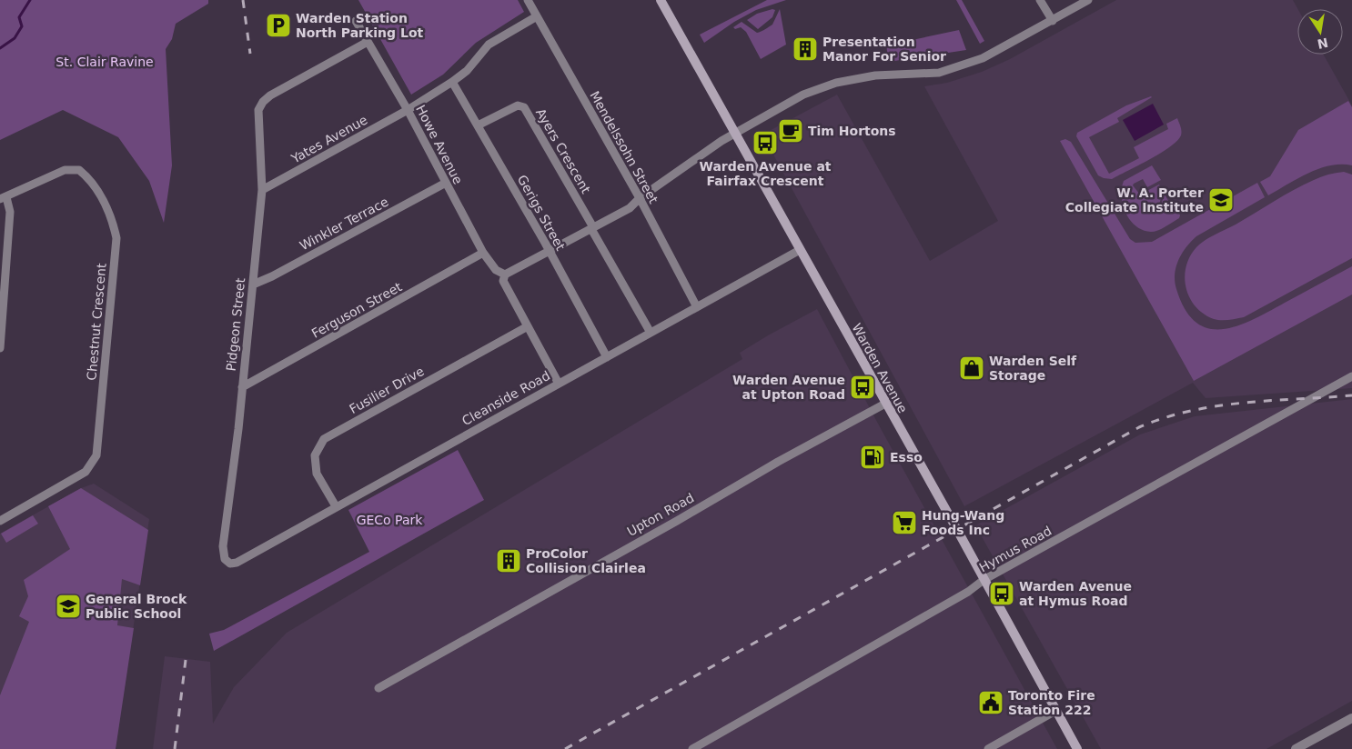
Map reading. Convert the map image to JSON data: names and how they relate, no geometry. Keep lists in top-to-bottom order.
{
  "streets": {
    "main road": ["Warden Avenue"],
    "street": [
      "Yates Avenue",
      "Howe Avenue",
      "Mendelssohn Street",
      "Ayers Crescent",
      "Gerigs Street",
      "Winkler Terrace",
      "Ferguson Street",
      "Chestnut Crescent",
      "Pidgeon Street",
      "Fusilier Drive",
      "Cleanside Road",
      "Upton Road",
      "Hymus Road"
    ]
  },
  "crossings": [
    ["Yates Avenue", "Howe Avenue"],
    ["Yates Avenue", "Mendelssohn Street"],
    ["Yates Avenue", "Gerigs Street"],
    ["Yates Avenue", "Pidgeon Street"],
    ["Howe Avenue", "Winkler Terrace"],
    ["Howe Avenue", "Ferguson Street"],
    ["Howe Avenue", "Pidgeon Street"],
    ["Mendelssohn Street", "Cleanside Road"],
    ["Ayers Crescent", "Gerigs Street"],
    ["Ayers Crescent", "Cleanside Road"],
    ["Gerigs Street", "Cleanside Road"],
    ["Winkler Terrace", "Pidgeon Street"],
    ["Ferguson Street", "Pidgeon Street"],
    ["Pidgeon Street", "Cleanside Road"],
    ["Warden Avenue", "Cleanside Road"],
    ["Warden Avenue", "Upton Road"],
    ["Warden Avenue", "Hymus Road"],
    ["Fusilier Drive", "Cleanside Road"]
  ],
  "parks": ["St. Clair Ravine", "GECo Park"],
  "places": {
    "parking": ["Warden Station North Parking Lot"],
    "building": ["Presentation Manor For Senior", "ProColor Collision Clairlea"],
    "cafe": ["Tim Hortons"],
    "bus stop": ["Warden Avenue at Fairfax Crescent", "Warden Avenue at Upton Road", "Warden Avenue at Hymus Road"],
    "school or university": ["W. A. Porter Collegiate Institute", "General Brock Public School"],
    "shop": ["Warden Self Storage"],
    "fuel station": ["Esso"],
    "supermarket": ["Hung-Wang Foods Inc"],
    "public building": ["Toronto Fire Station 222"]
  },
  "north": "bottom"
}
